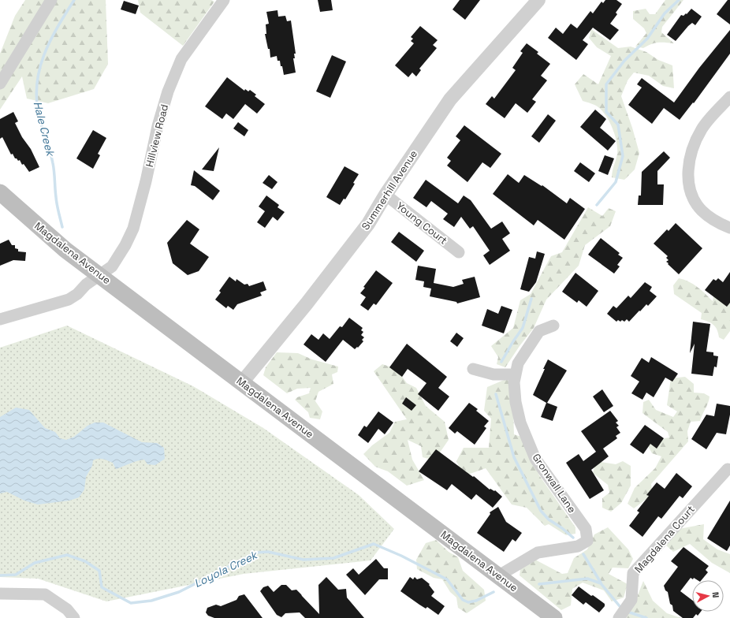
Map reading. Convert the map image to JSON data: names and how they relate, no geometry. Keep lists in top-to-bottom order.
{
  "streets": {
    "main road": ["Magdalena Avenue"],
    "street": [
      "Hillview Road",
      "Summerhill Avenue",
      "Young Court",
      "Gronwall Lane",
      "Magdalena Court"
    ]
  },
  "crossings": [
    ["Hillview Road", "Magdalena Avenue"],
    ["Summerhill Avenue", "Young Court"],
    ["Summerhill Avenue", "Magdalena Avenue"],
    ["Magdalena Avenue", "Gronwall Lane"]
  ],
  "water": ["Hale Creek", "Loyola Creek"],
  "north": "right"
}
